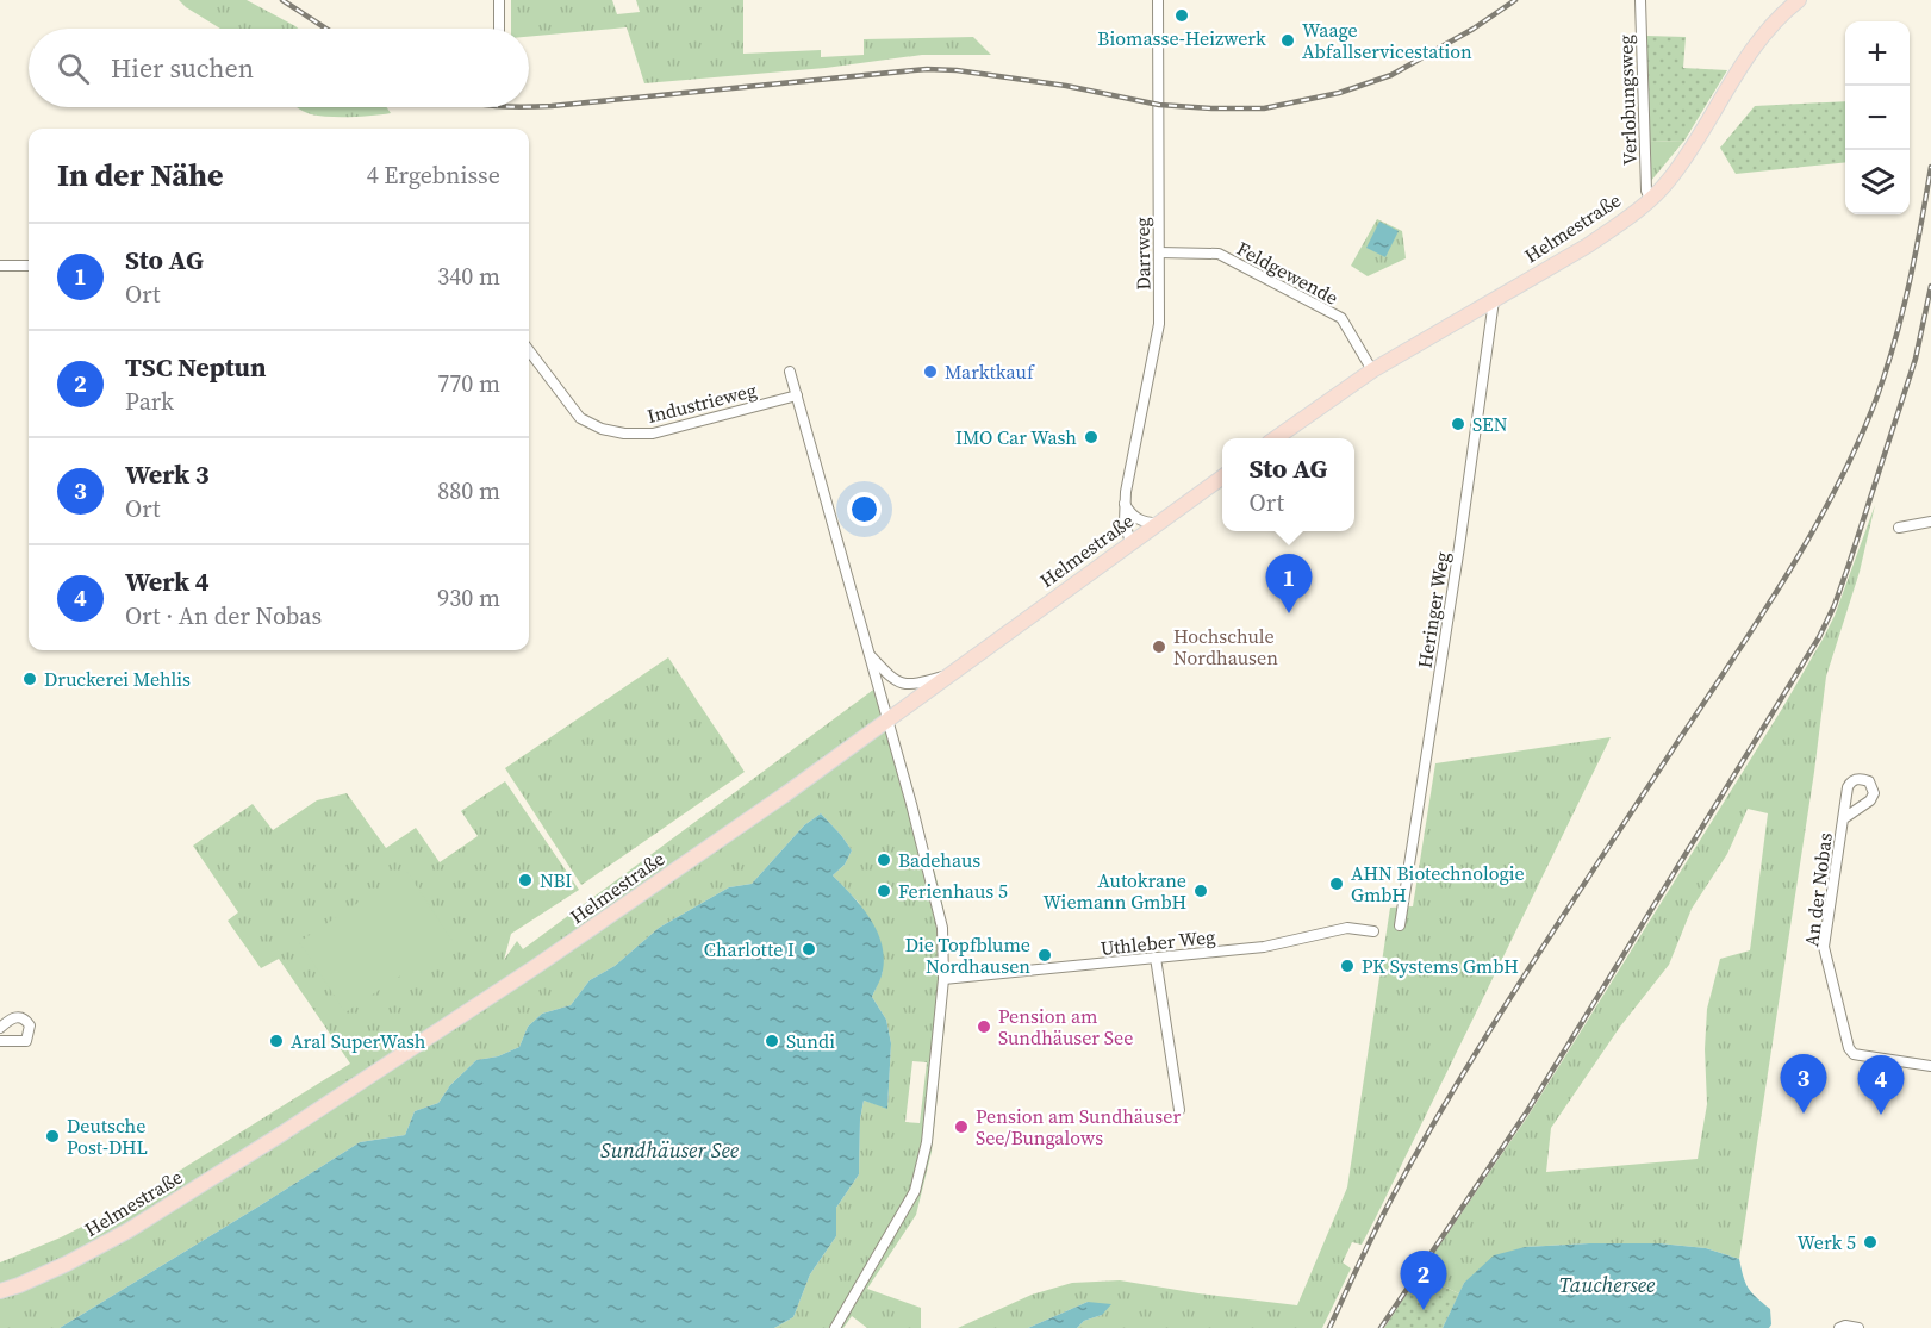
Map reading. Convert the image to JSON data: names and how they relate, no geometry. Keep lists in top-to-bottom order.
{
  "streets": {
    "main road": ["Helmestraße"],
    "street": [
      "Verlobungsweg",
      "Darrweg",
      "Feldgewende",
      "Industrieweg",
      "Heringer Weg",
      "An der Nobas",
      "Uthleber Weg"
    ]
  },
  "crossings": [
    ["Verlobungsweg", "Helmestraße"],
    ["Helmestraße", "Darrweg"],
    ["Helmestraße", "Feldgewende"],
    ["Helmestraße", "Heringer Weg"],
    ["Darrweg", "Feldgewende"]
  ],
  "water": ["Sundhäuser See", "Tauchersee"],
  "places": [
    "Biomasse-Heizwerk",
    "Waage Abfallservicestation",
    "Marktkauf",
    "SEN",
    "IMO Car Wash",
    "Hochschule Nordhausen",
    "Druckerei Mehlis",
    "Badehaus",
    "NBI",
    "AHN Biotechnologie GmbH",
    "Ferienhaus 5",
    "Autokrane Wiemann GmbH",
    "Charlotte I",
    "Die Topfblume Nordhausen",
    "PK Systems GmbH",
    "Pension am Sundhäuser See",
    "Aral SuperWash",
    "Sundi",
    "Pension am Sundhäuser See/Bungalows",
    "Deutsche Post-DHL",
    "Werk 5"
  ],
  "page": {
    "map_buttons": ["+", "−"],
    "search": "Hier suchen",
    "heading": ["In der Nähe", "4 Ergebnisse"],
    "list": [
      {
        "mark": "1",
        "name": "Sto AG",
        "note": "Ort",
        "value": "340 m"
      },
      {
        "mark": "2",
        "name": "TSC Neptun",
        "note": "Park",
        "value": "770 m"
      },
      {
        "mark": "3",
        "name": "Werk 3",
        "note": "Ort",
        "value": "880 m"
      },
      {
        "mark": "4",
        "name": "Werk 4",
        "note": "Ort · An der Nobas",
        "value": "930 m"
      }
    ],
    "popup": ["Sto AG", "Ort"],
    "pins": [
      "1",
      "3",
      "4",
      "2"
    ]
  }
}
